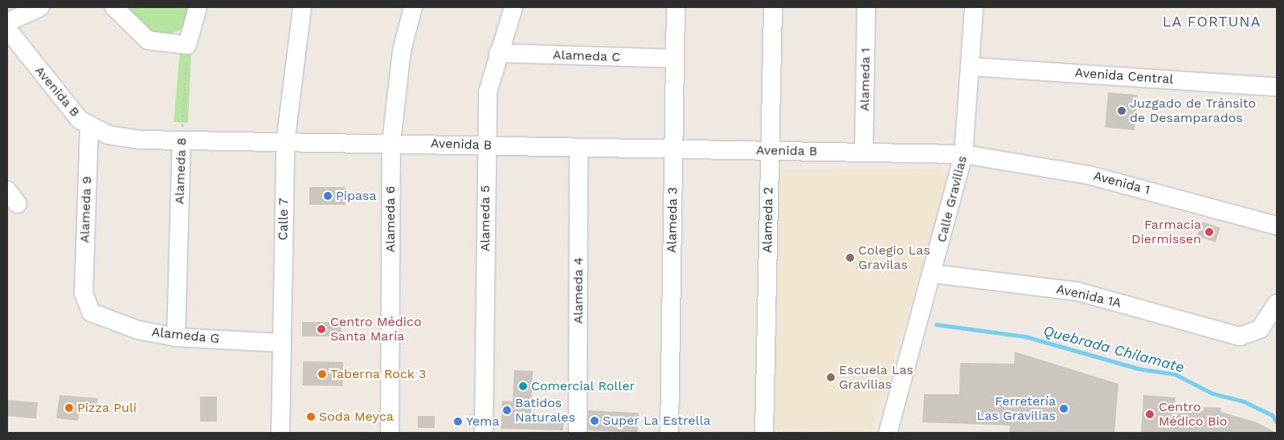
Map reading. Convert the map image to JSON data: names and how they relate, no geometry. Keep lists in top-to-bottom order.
{
  "streets": {
    "street": [
      "Alameda C",
      "Avenida Central",
      "Alameda 1",
      "Avenida B",
      "Alameda 8",
      "Avenida 1",
      "Calle Gravilias",
      "Alameda 9",
      "Alameda 5",
      "Calle 7",
      "Alameda 6",
      "Alameda 3",
      "Alameda 2",
      "Alameda 4",
      "Avenida 1A",
      "Alameda G"
    ]
  },
  "crossings": [
    ["Alameda C", "Alameda 5"],
    ["Alameda C", "Alameda 3"],
    ["Avenida Central", "Calle Gravilias"],
    ["Alameda 1", "Avenida B"],
    ["Avenida B", "Alameda 8"],
    ["Avenida B", "Avenida 1"],
    ["Avenida B", "Calle Gravilias"],
    ["Avenida B", "Alameda 9"],
    ["Avenida B", "Alameda 5"],
    ["Avenida B", "Calle 7"],
    ["Avenida B", "Alameda 6"],
    ["Avenida B", "Alameda 3"],
    ["Avenida B", "Alameda 2"],
    ["Avenida B", "Alameda 4"],
    ["Alameda 8", "Alameda G"],
    ["Avenida 1", "Calle Gravilias"],
    ["Calle Gravilias", "Avenida 1A"],
    ["Alameda 9", "Alameda G"],
    ["Calle 7", "Alameda G"]
  ],
  "districts": ["LA FORTUNA"],
  "water": ["Quebrada Chilamate"],
  "places": [
    "Juzgado de Tránsito de Desamparados",
    "Pipasa",
    "Farmacia Diermissen",
    "Colegio Las Gravilas",
    "Centro Médico Santa María",
    "Taberna Rock 3",
    "Escuela Las Gravilias",
    "Comercial Roller",
    "Pizza Puli",
    "Ferretería Las Gravilias",
    "Batidos Naturales",
    "Centro Médico Bio",
    "Soda Meyca",
    "Super La Estrella",
    "Yema"
  ]
}
